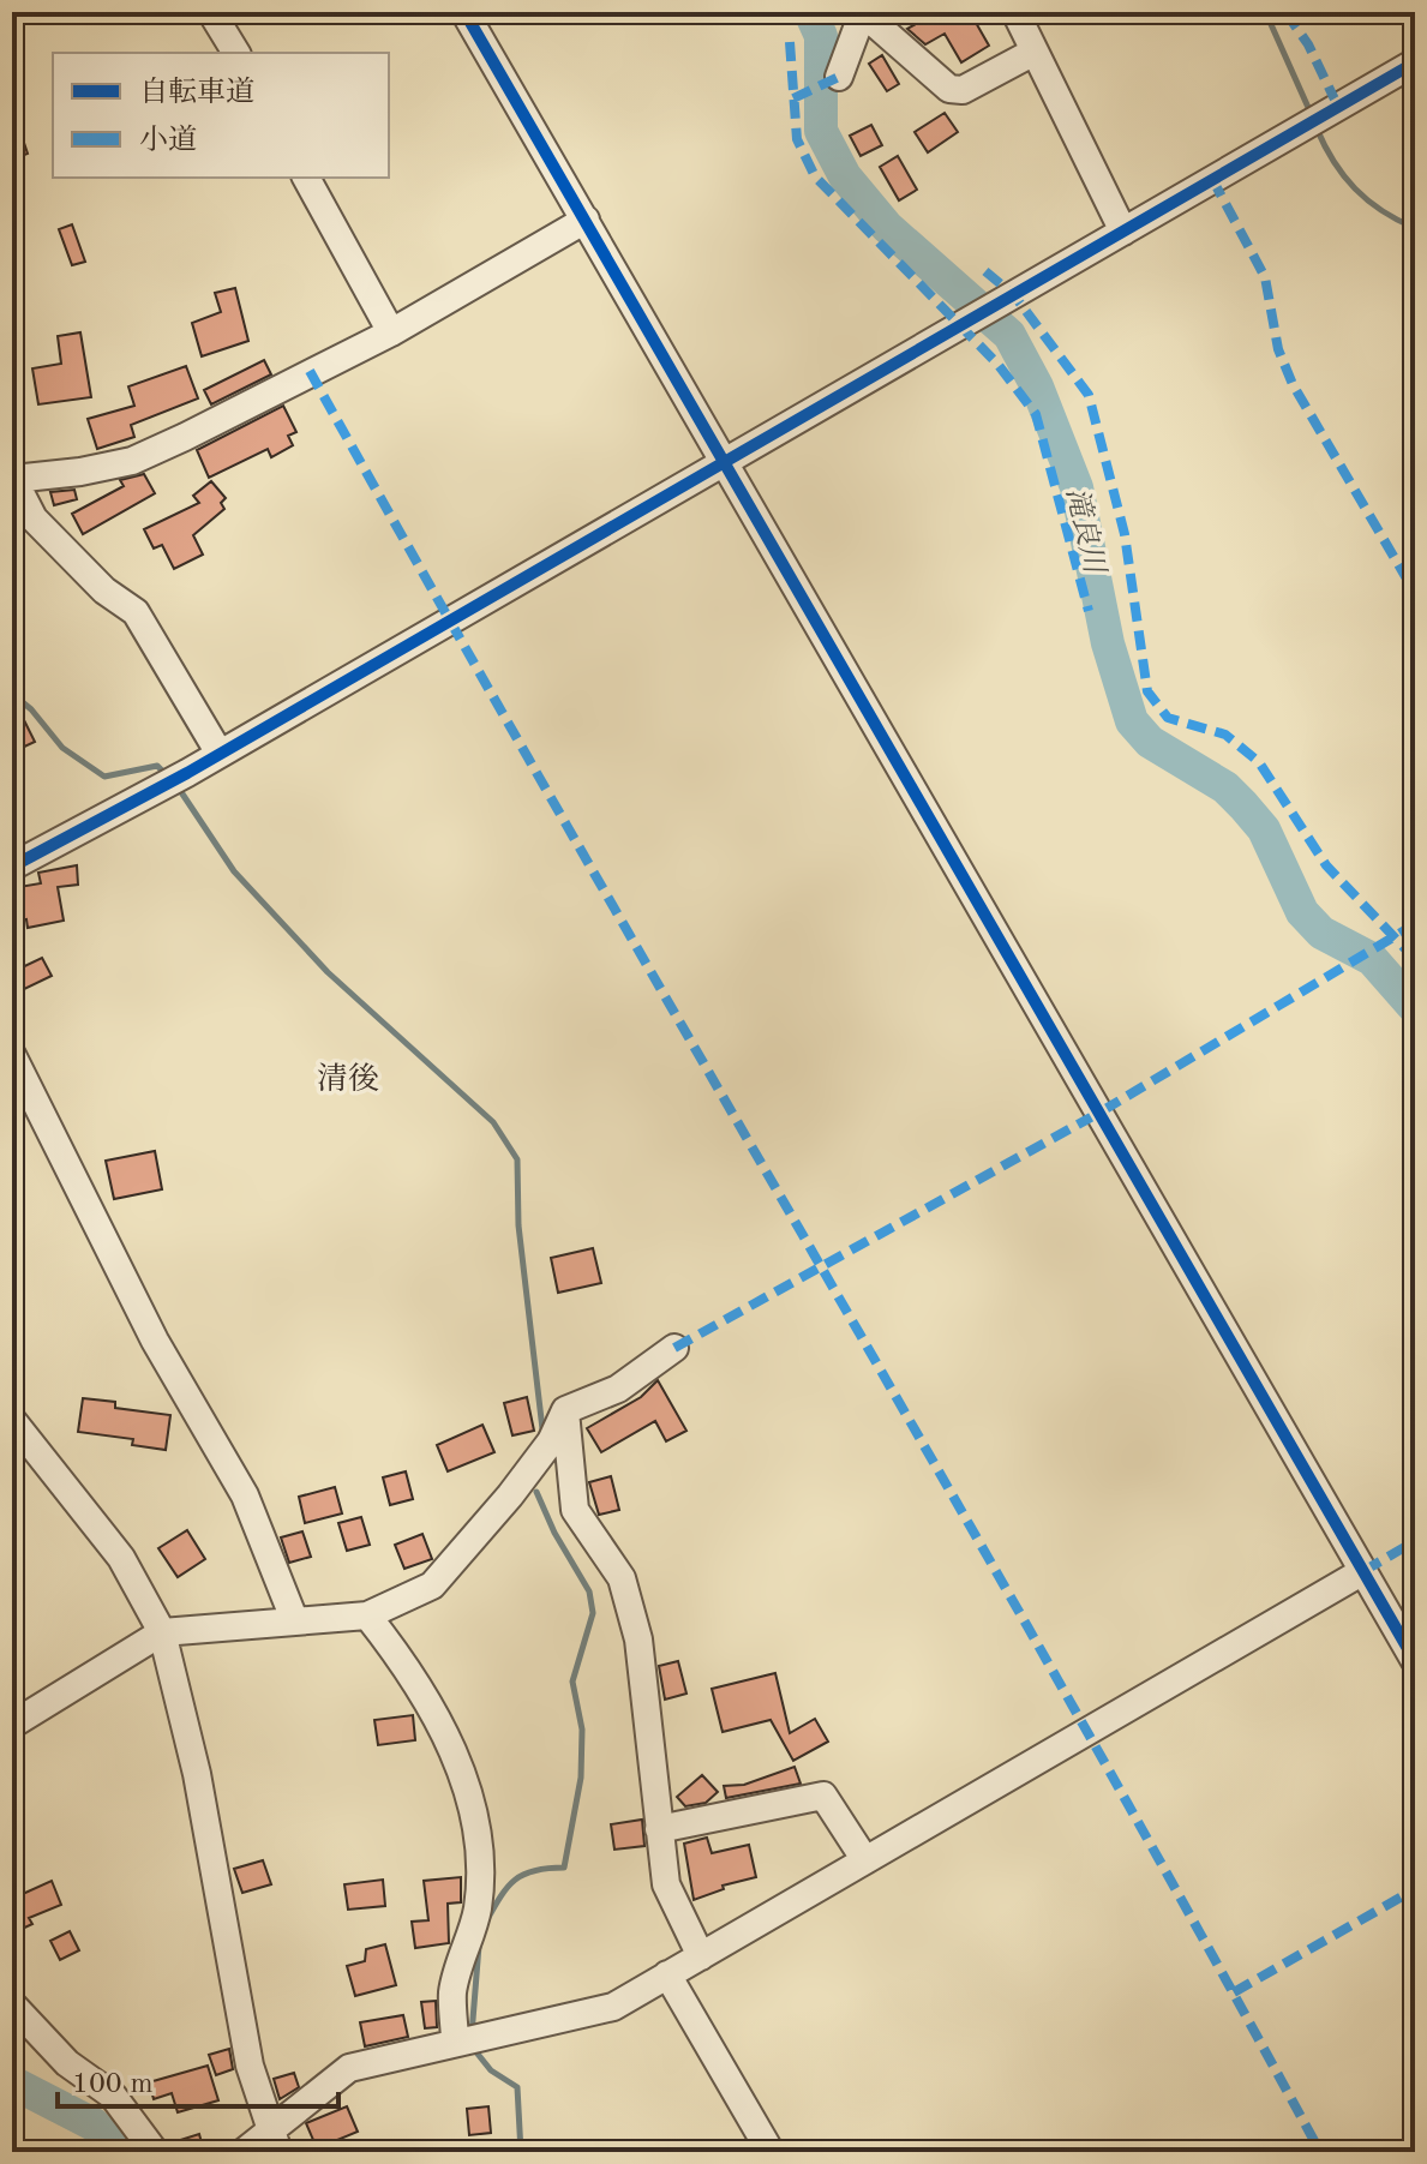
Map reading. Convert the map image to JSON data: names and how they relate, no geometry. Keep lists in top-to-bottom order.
{
  "districts": ["清後"],
  "water": ["滝良川"],
  "legend": ["自転車道", "小道"],
  "scale_bar": "100 m"
}
